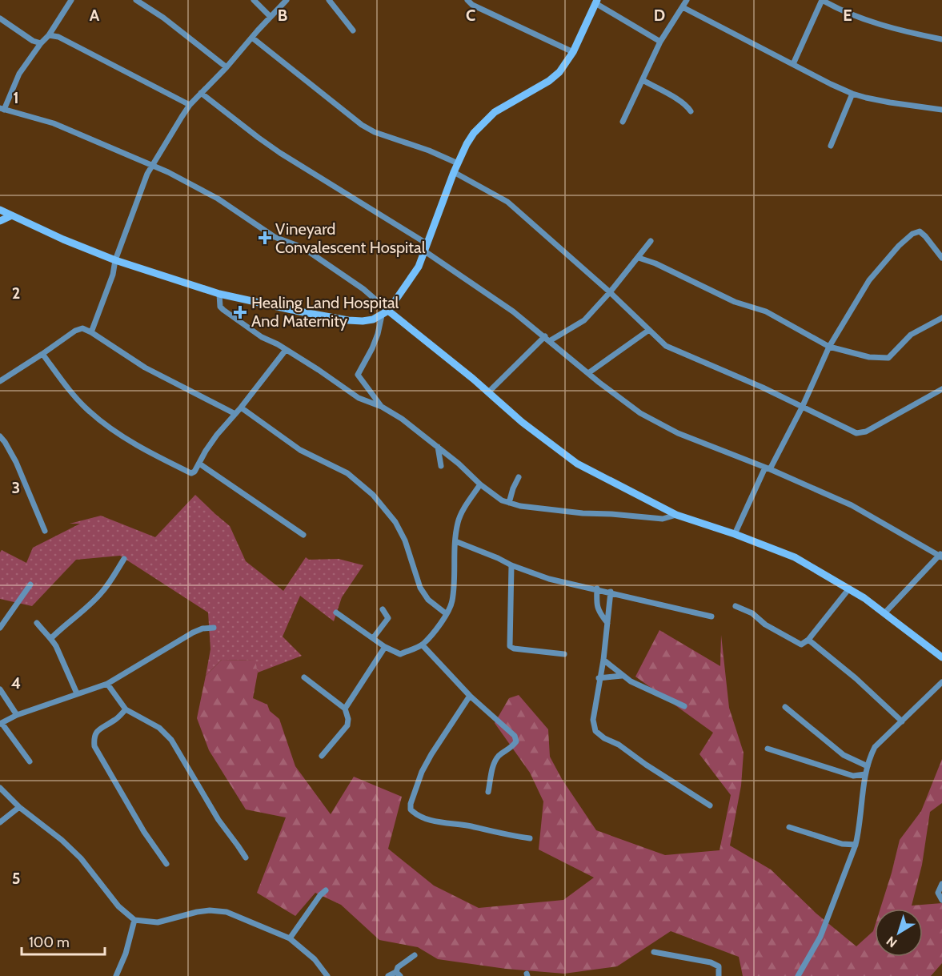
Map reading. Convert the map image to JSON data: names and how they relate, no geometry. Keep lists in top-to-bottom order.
{
  "places": {
    "health": ["Vineyard Convalescent Hospital", "Healing Land Hospital And Maternity"]
  },
  "scale_bar": "100 m",
  "north": "bottom left",
  "grid": {
    "columns": [
      "A",
      "B",
      "C",
      "D",
      "E"
    ],
    "rows": [
      "1",
      "2",
      "3",
      "4",
      "5"
    ]
  }
}
